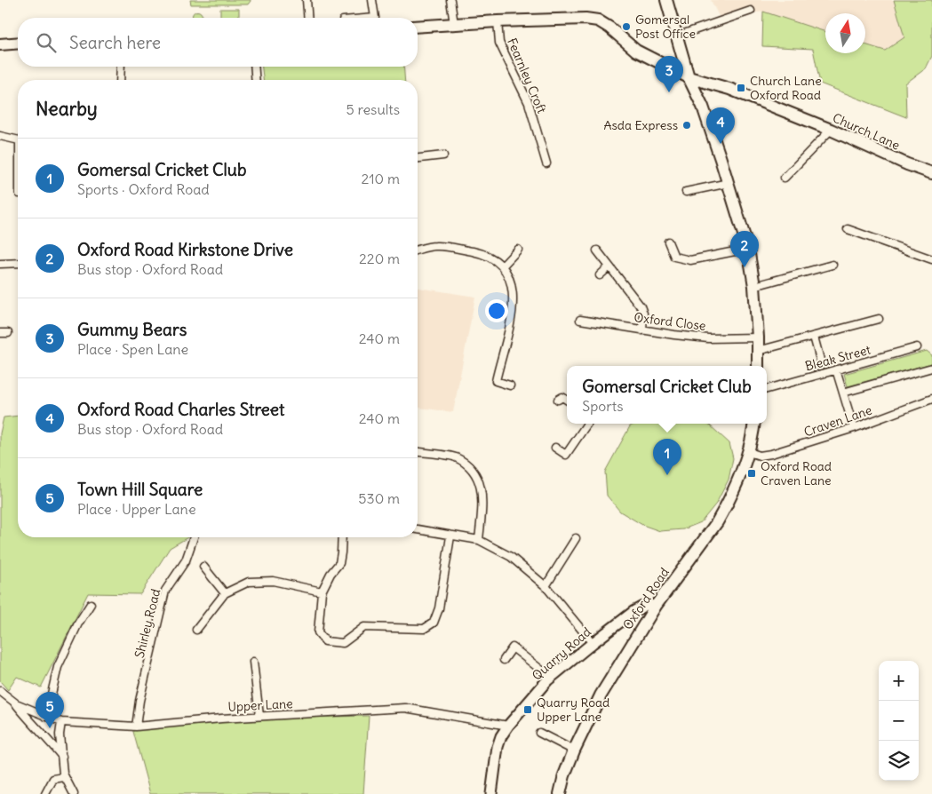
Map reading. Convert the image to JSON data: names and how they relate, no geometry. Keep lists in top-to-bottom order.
{
  "streets": {
    "main road": ["Church Lane", "Oxford Road"],
    "street": [
      "Fearnley Croft",
      "Oxford Close",
      "Bleak Street",
      "Craven Lane",
      "Shirley Road",
      "Quarry Road",
      "Upper Lane"
    ]
  },
  "crossings": [
    ["Fearnley Croft", "Church Lane"],
    ["Craven Lane", "Oxford Road"],
    ["Oxford Road", "Quarry Road"],
    ["Shirley Road", "Upper Lane"],
    ["Quarry Road", "Upper Lane"]
  ],
  "places": {
    "other": ["Gomersal Post Office", "Asda Express"],
    "transit": ["Church Lane Oxford Road", "Oxford Road Craven Lane", "Quarry Road Upper Lane"]
  },
  "north": "top",
  "page": {
    "search": "Search here",
    "pins": [
      "3",
      "4",
      "2",
      "1",
      "5"
    ],
    "heading": ["Nearby", "5 results"],
    "list": [
      {
        "mark": "1",
        "name": "Gomersal Cricket Club",
        "note": "Sports · Oxford Road",
        "value": "210 m"
      },
      {
        "mark": "2",
        "name": "Oxford Road Kirkstone Drive",
        "note": "Bus stop · Oxford Road",
        "value": "220 m"
      },
      {
        "mark": "3",
        "name": "Gummy Bears",
        "note": "Place · Spen Lane",
        "value": "240 m"
      },
      {
        "mark": "4",
        "name": "Oxford Road Charles Street",
        "note": "Bus stop · Oxford Road",
        "value": "240 m"
      },
      {
        "mark": "5",
        "name": "Town Hill Square",
        "note": "Place · Upper Lane",
        "value": "530 m"
      }
    ],
    "popup": ["Gomersal Cricket Club", "Sports"],
    "map_buttons": ["+", "−"]
  }
}
